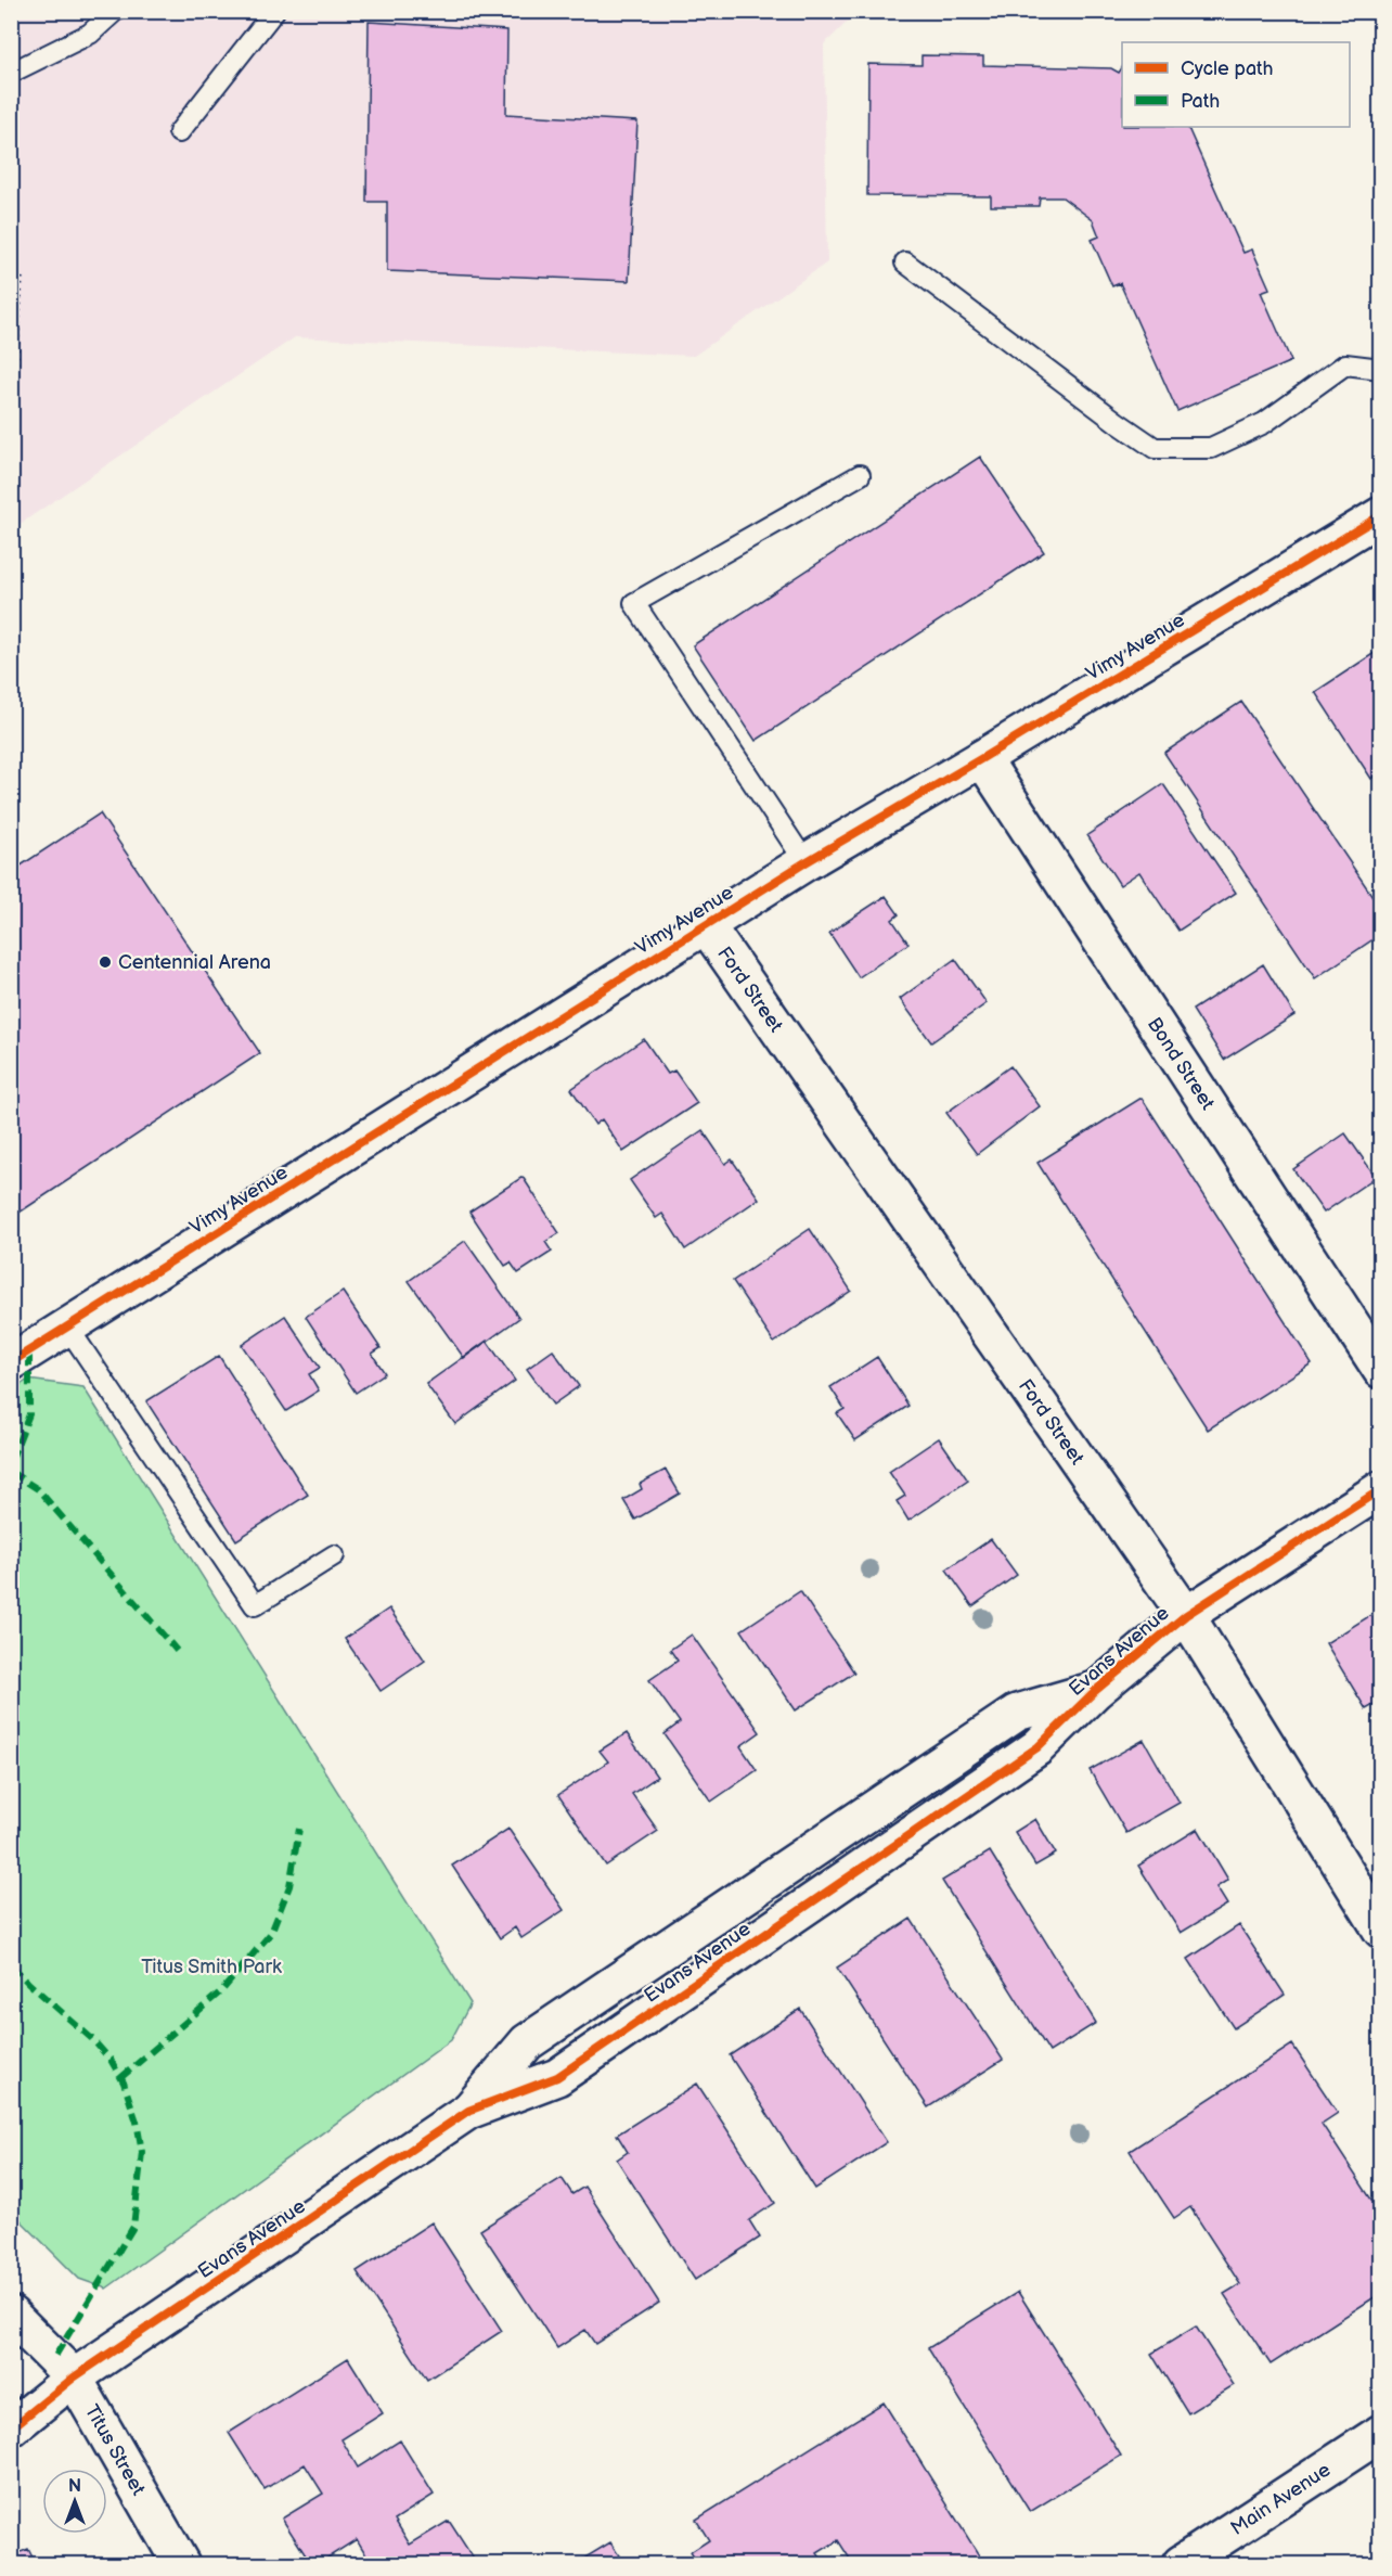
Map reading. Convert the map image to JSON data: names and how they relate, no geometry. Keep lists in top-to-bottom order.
{
  "streets": {
    "street": [
      "Vimy Avenue",
      "Ford Street",
      "Bond Street",
      "Evans Avenue",
      "Titus Street",
      "Main Avenue"
    ]
  },
  "crossings": [
    ["Vimy Avenue", "Ford Street"],
    ["Vimy Avenue", "Bond Street"],
    ["Ford Street", "Evans Avenue"],
    ["Evans Avenue", "Titus Street"]
  ],
  "parks": ["Titus Smith Park"],
  "places": ["Centennial Arena"],
  "legend": ["Cycle path", "Path"],
  "north": "top"
}
